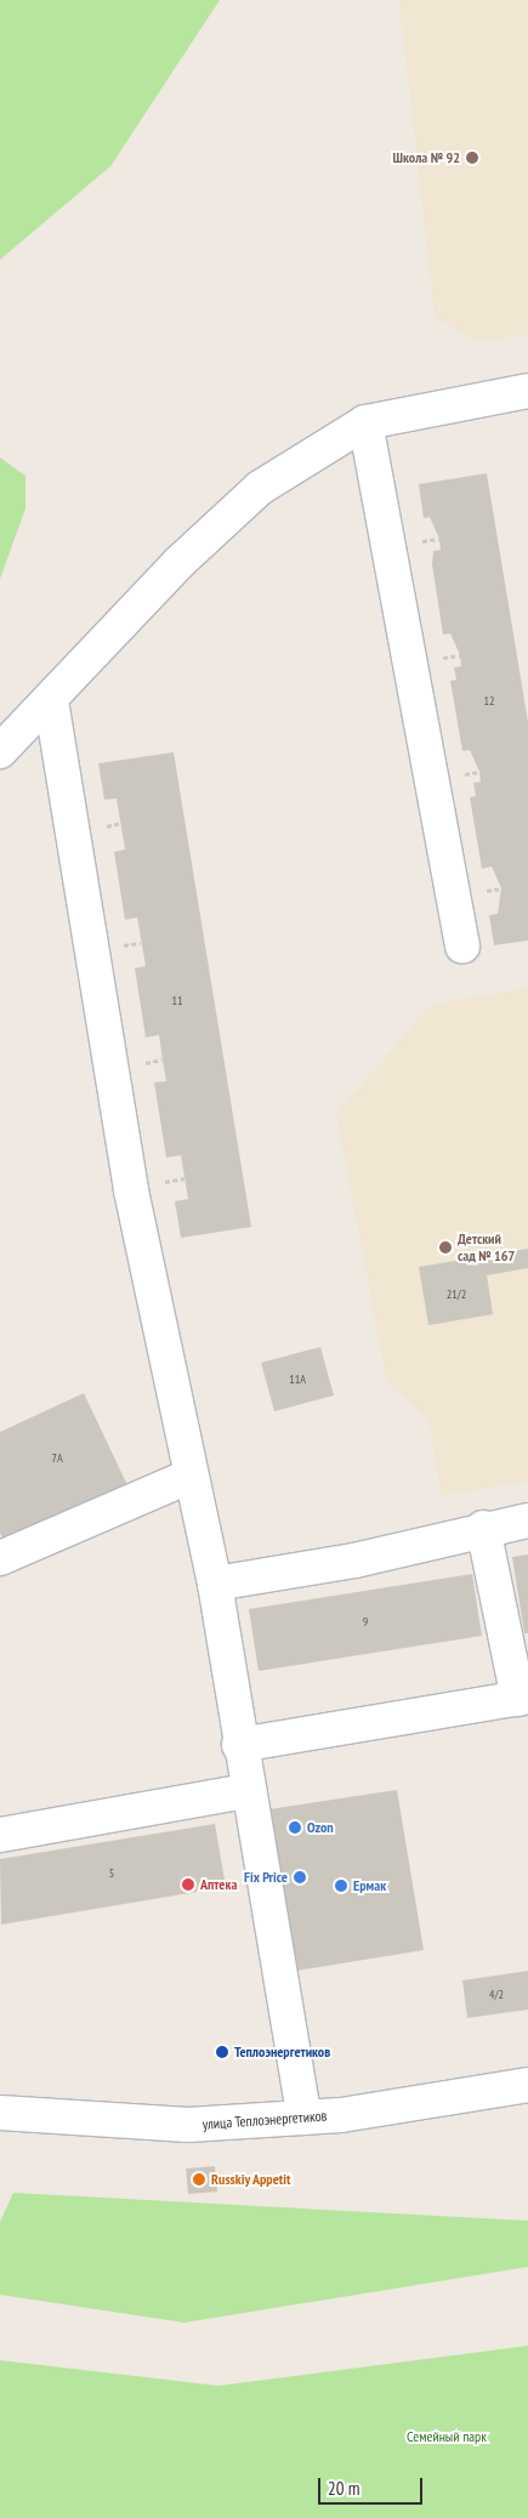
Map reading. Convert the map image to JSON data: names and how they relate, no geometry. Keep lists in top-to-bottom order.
{
  "streets": {
    "street": ["улица Теплоэнергетиков"]
  },
  "parks": ["Семейный парк"],
  "places": [
    "Школа № 92",
    "Детский сад № 167",
    "Ozon",
    "Fix Price",
    "Аптека",
    "Ермак",
    "Теплоэнергетиков",
    "Russkiy Appetit"
  ],
  "house_numbers": [
    "12",
    "11",
    "21/2",
    "11А",
    "7А",
    "9",
    "5",
    "4/2"
  ],
  "scale_bar": "20 m"
}
